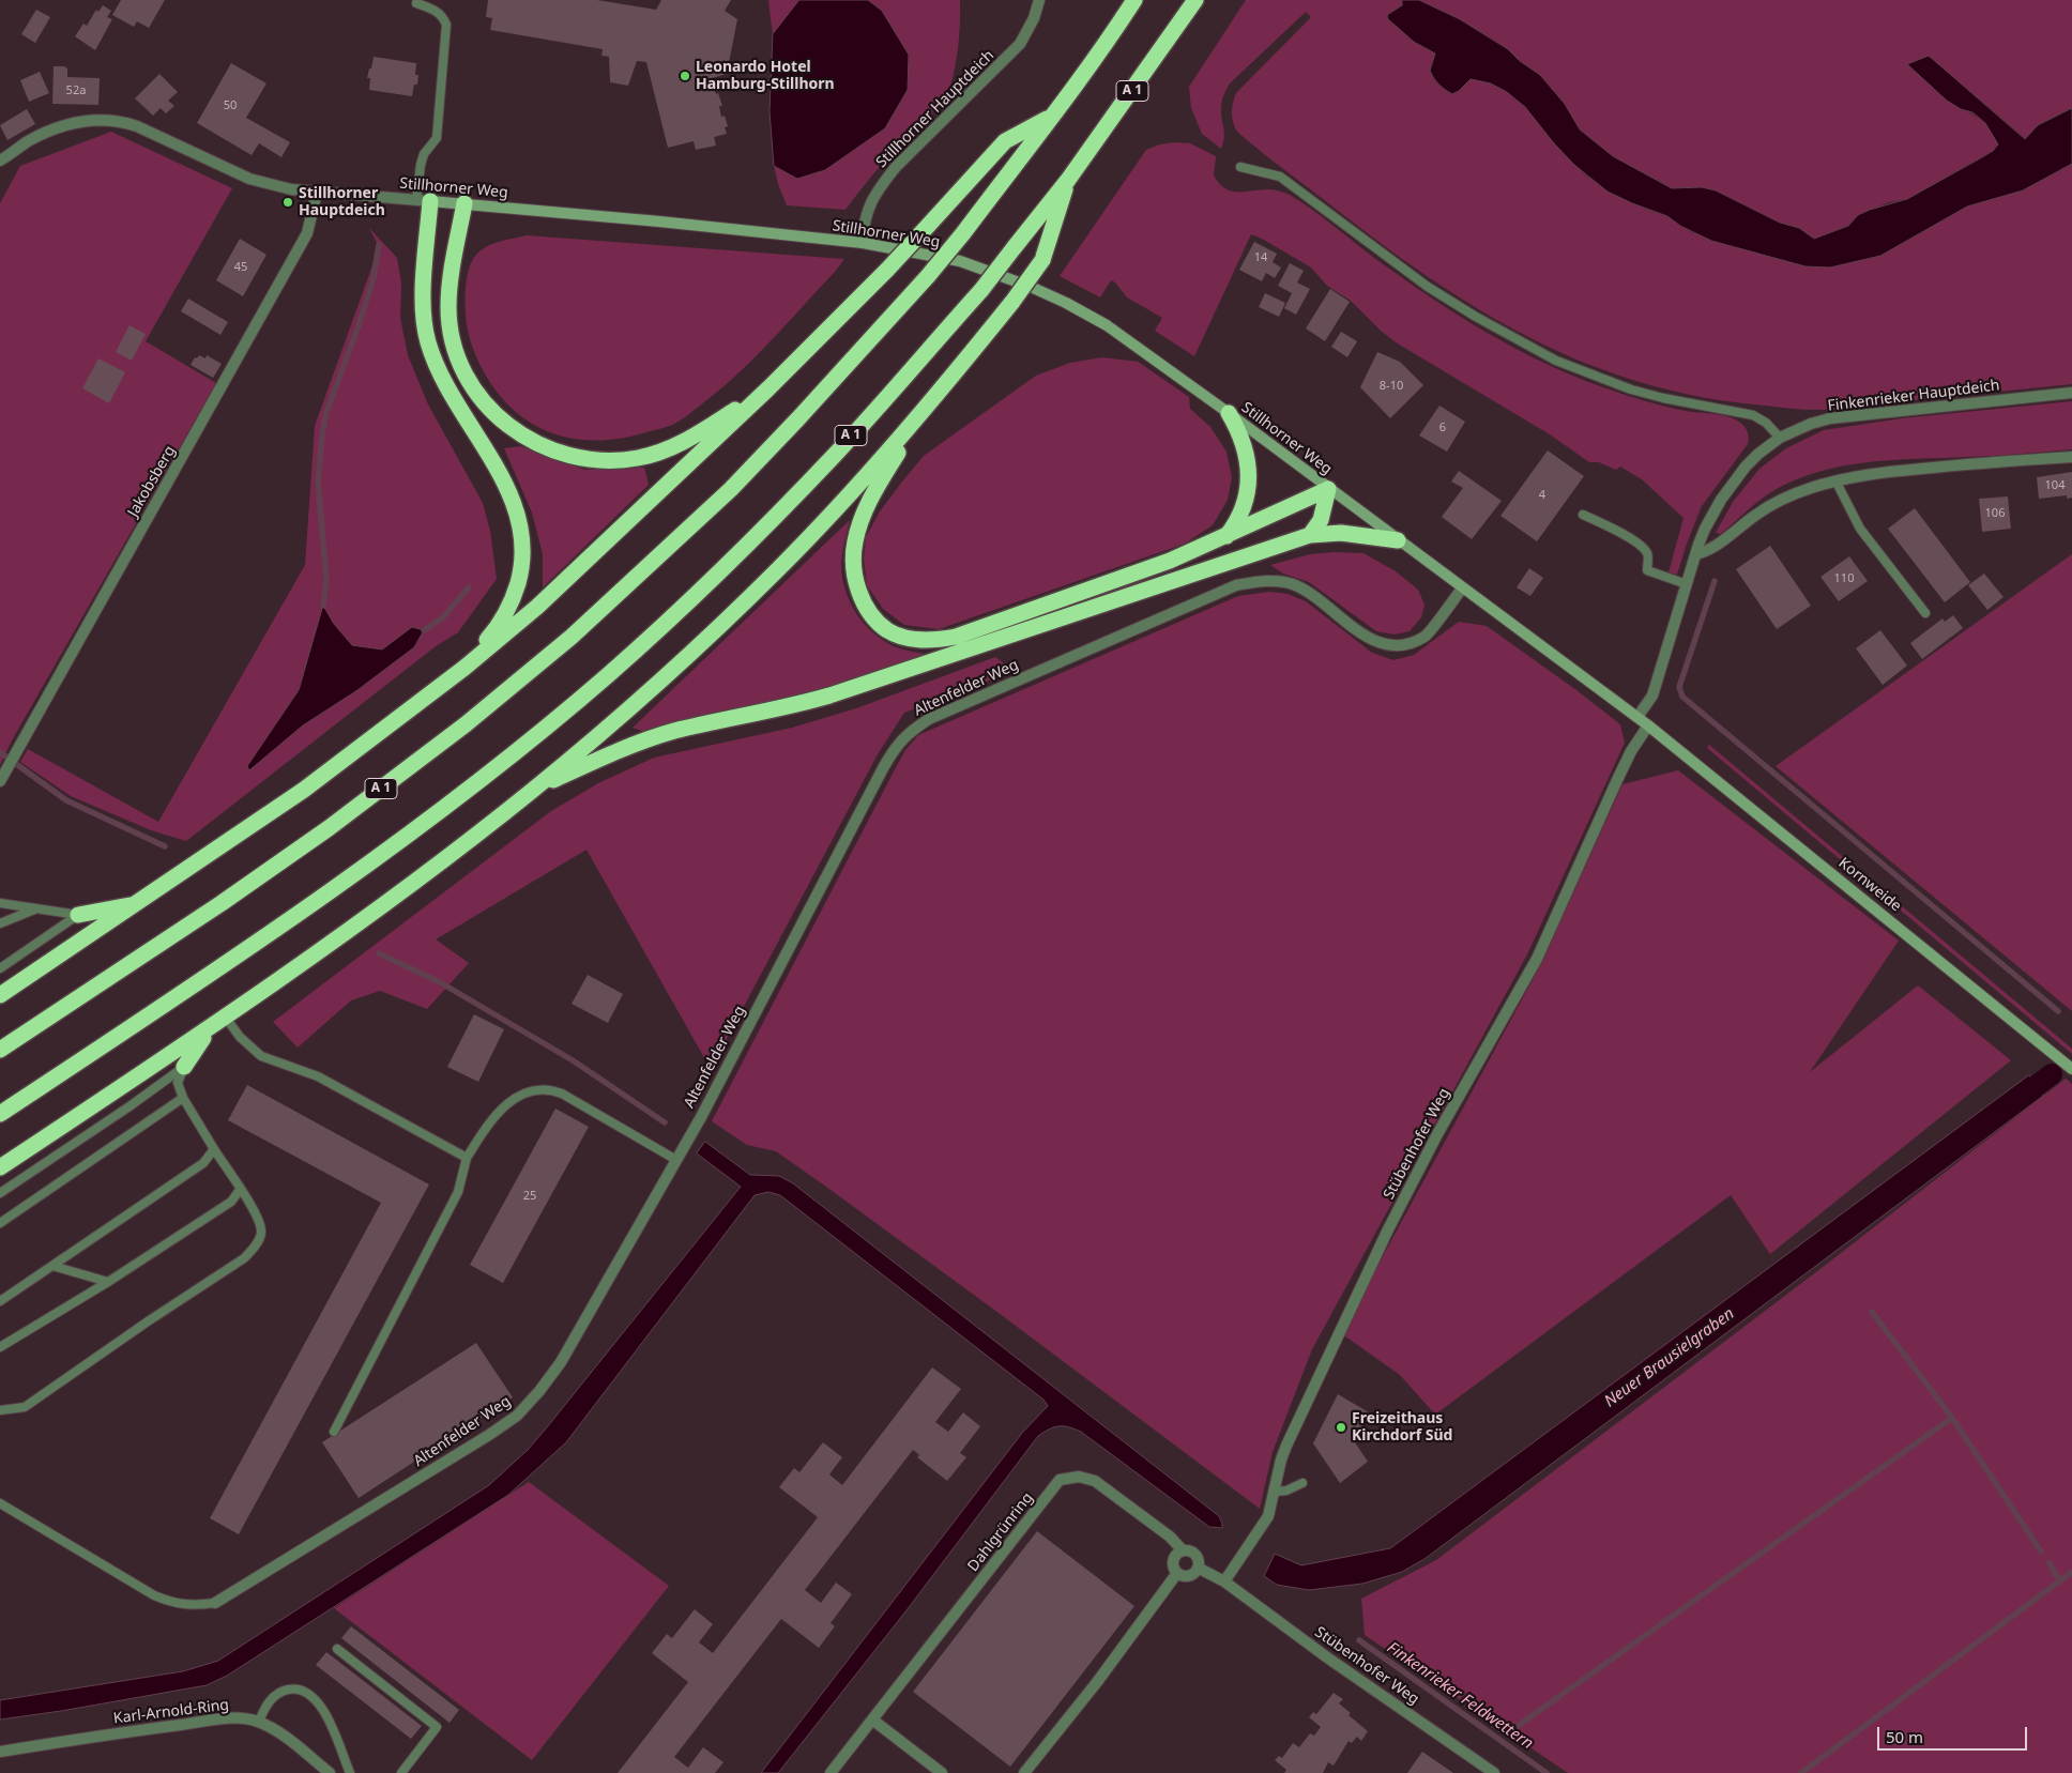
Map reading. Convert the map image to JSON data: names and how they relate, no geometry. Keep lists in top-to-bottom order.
{
  "streets": {
    "highway": ["A 1"],
    "main road": ["Stillhorner Weg", "Kornweide"],
    "street": [
      "Stillhorner Hauptdeich",
      "Finkenrieker Hauptdeich",
      "Jakobsberg",
      "Altenfelder Weg",
      "Stübenhofer Weg",
      "Dahlgrünring",
      "Karl-Arnold-Ring"
    ]
  },
  "crossings": [
    ["Stillhorner Hauptdeich", "Stillhorner Weg"],
    ["Stillhorner Weg", "Finkenrieker Hauptdeich"],
    ["Stillhorner Weg", "Jakobsberg"],
    ["Stillhorner Weg", "Altenfelder Weg"],
    ["Stillhorner Weg", "Kornweide"],
    ["Stillhorner Weg", "Stübenhofer Weg"],
    ["Kornweide", "Stübenhofer Weg"],
    ["Stübenhofer Weg", "Dahlgrünring"]
  ],
  "water": ["Neuer Brausielgraben", "Finkenrieker Feldwettern"],
  "places": ["Leonardo Hotel Hamburg-Stillhorn", "Stillhorner Hauptdeich", "Freizeithaus Kirchdorf Süd"],
  "house_numbers": [
    "52a",
    "50",
    "14",
    "45",
    "8-10",
    "6",
    "104",
    "4",
    "106",
    "110",
    "25"
  ],
  "scale_bar": "50 m"
}
